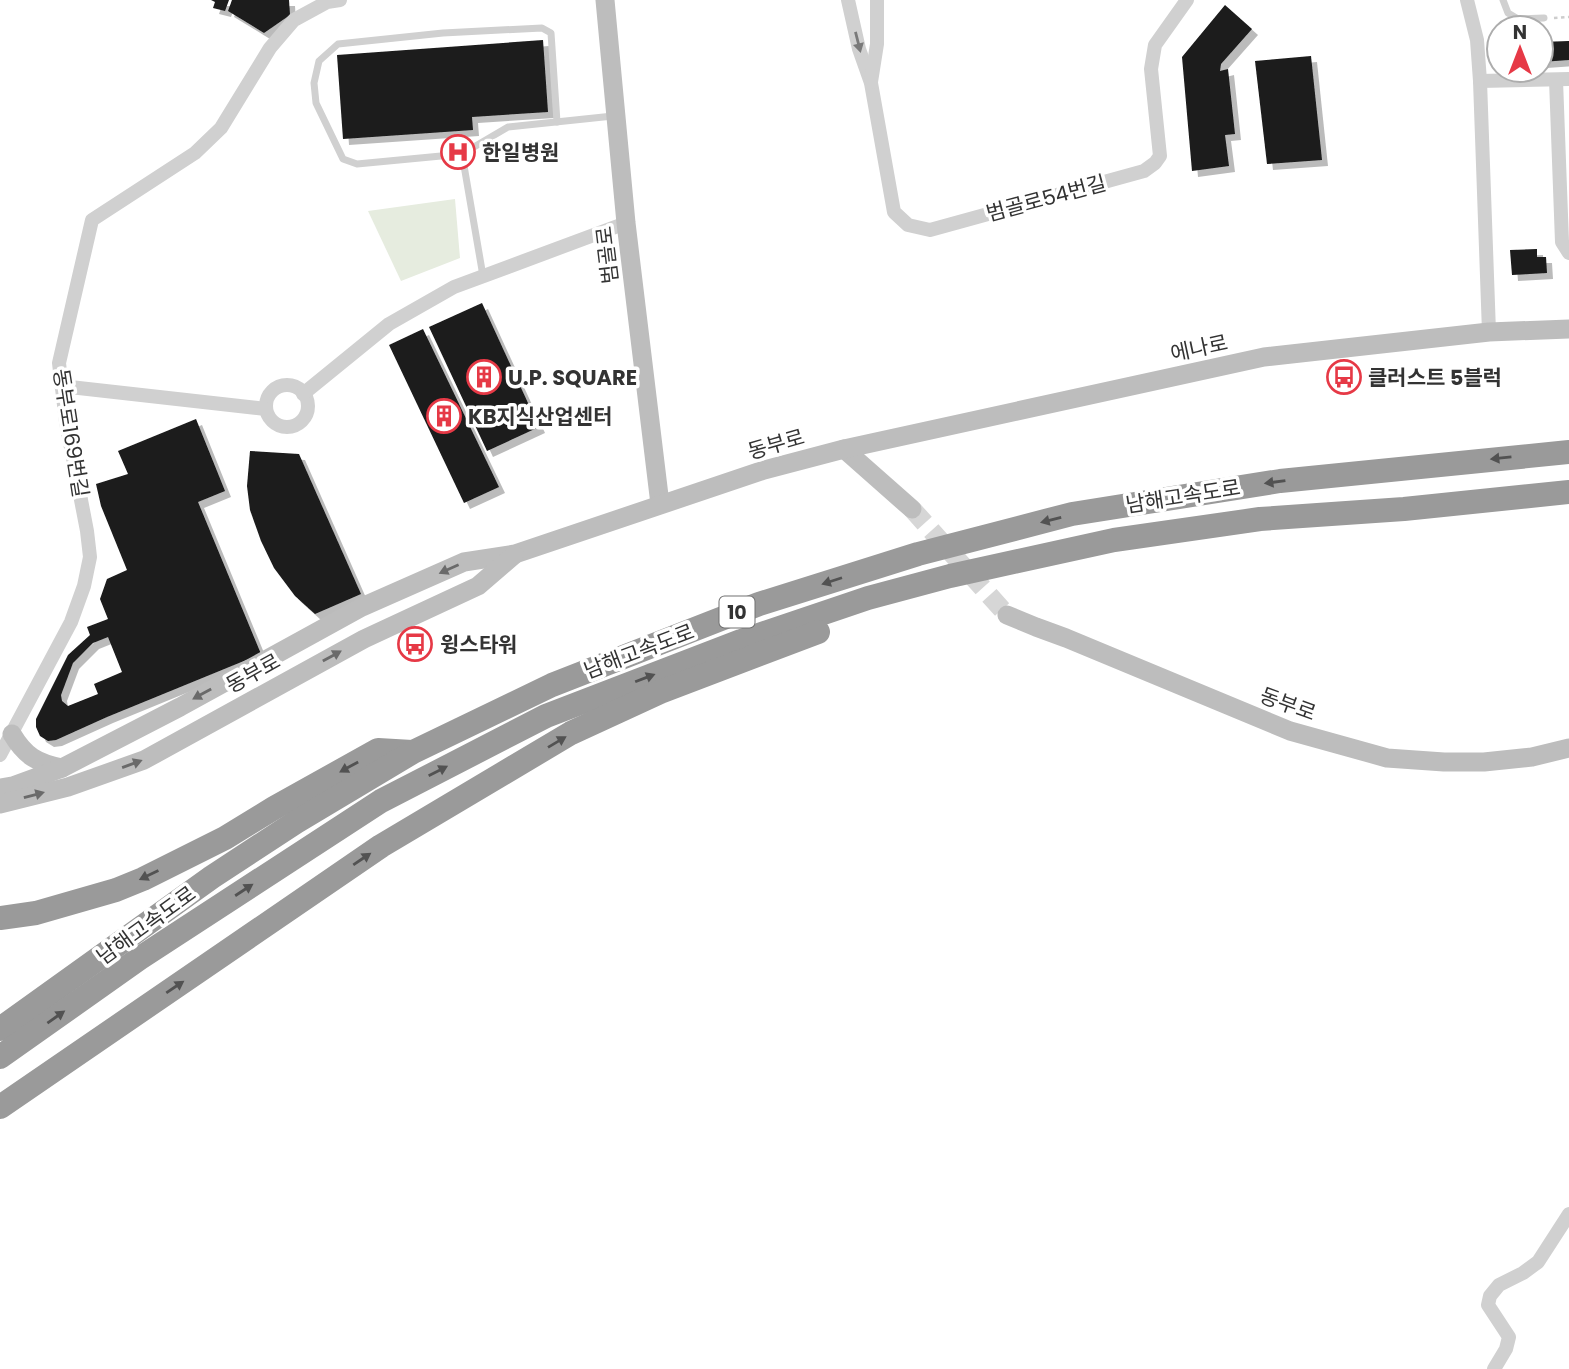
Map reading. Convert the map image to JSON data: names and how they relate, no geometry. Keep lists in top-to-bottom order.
{
  "streets": {
    "highway": ["남해고속도로", "10"],
    "street": [
      "범골로54번길",
      "범골로",
      "에나로",
      "동부로169번길",
      "동부로"
    ]
  },
  "crossings": [
    ["범골로", "동부로"],
    ["에나로", "동부로"]
  ],
  "places": {
    "hospital": ["한일병원"],
    "building": ["U.P. SQUARE", "KB지식산업센터"],
    "bus stop": ["클러스트 5블럭", "윙스타워"]
  },
  "north": "top"
}
